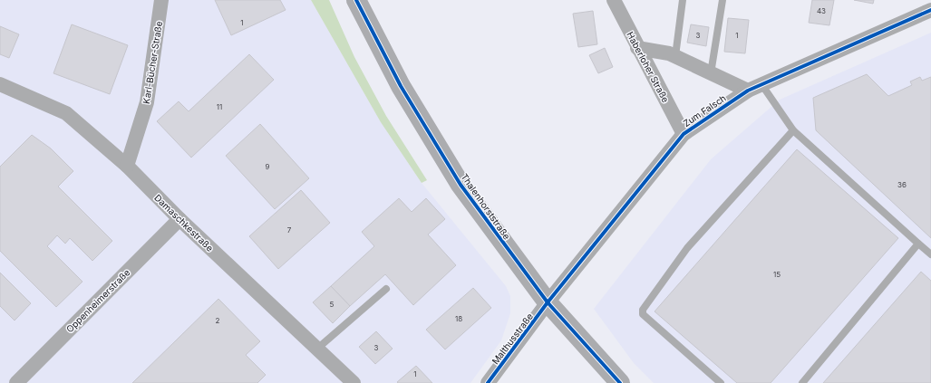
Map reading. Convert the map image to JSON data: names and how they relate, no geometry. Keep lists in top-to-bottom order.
{
  "streets": {
    "main road": ["Thalenhorststraße"],
    "street": [
      "Karl-Bücher-Straße",
      "Haberloher Straße",
      "Zum Falsch",
      "Damaschkestraße",
      "Oppenheimerstraße",
      "Malthusstraße"
    ]
  },
  "crossings": [
    ["Karl-Bücher-Straße", "Damaschkestraße"],
    ["Haberloher Straße", "Zum Falsch"],
    ["Zum Falsch", "Thalenhorststraße"],
    ["Zum Falsch", "Malthusstraße"],
    ["Thalenhorststraße", "Malthusstraße"],
    ["Damaschkestraße", "Oppenheimerstraße"]
  ],
  "house_numbers": [
    "43",
    "1",
    "3",
    "1",
    "11",
    "9",
    "36",
    "7",
    "15",
    "5",
    "18",
    "2",
    "3",
    "1"
  ]
}
